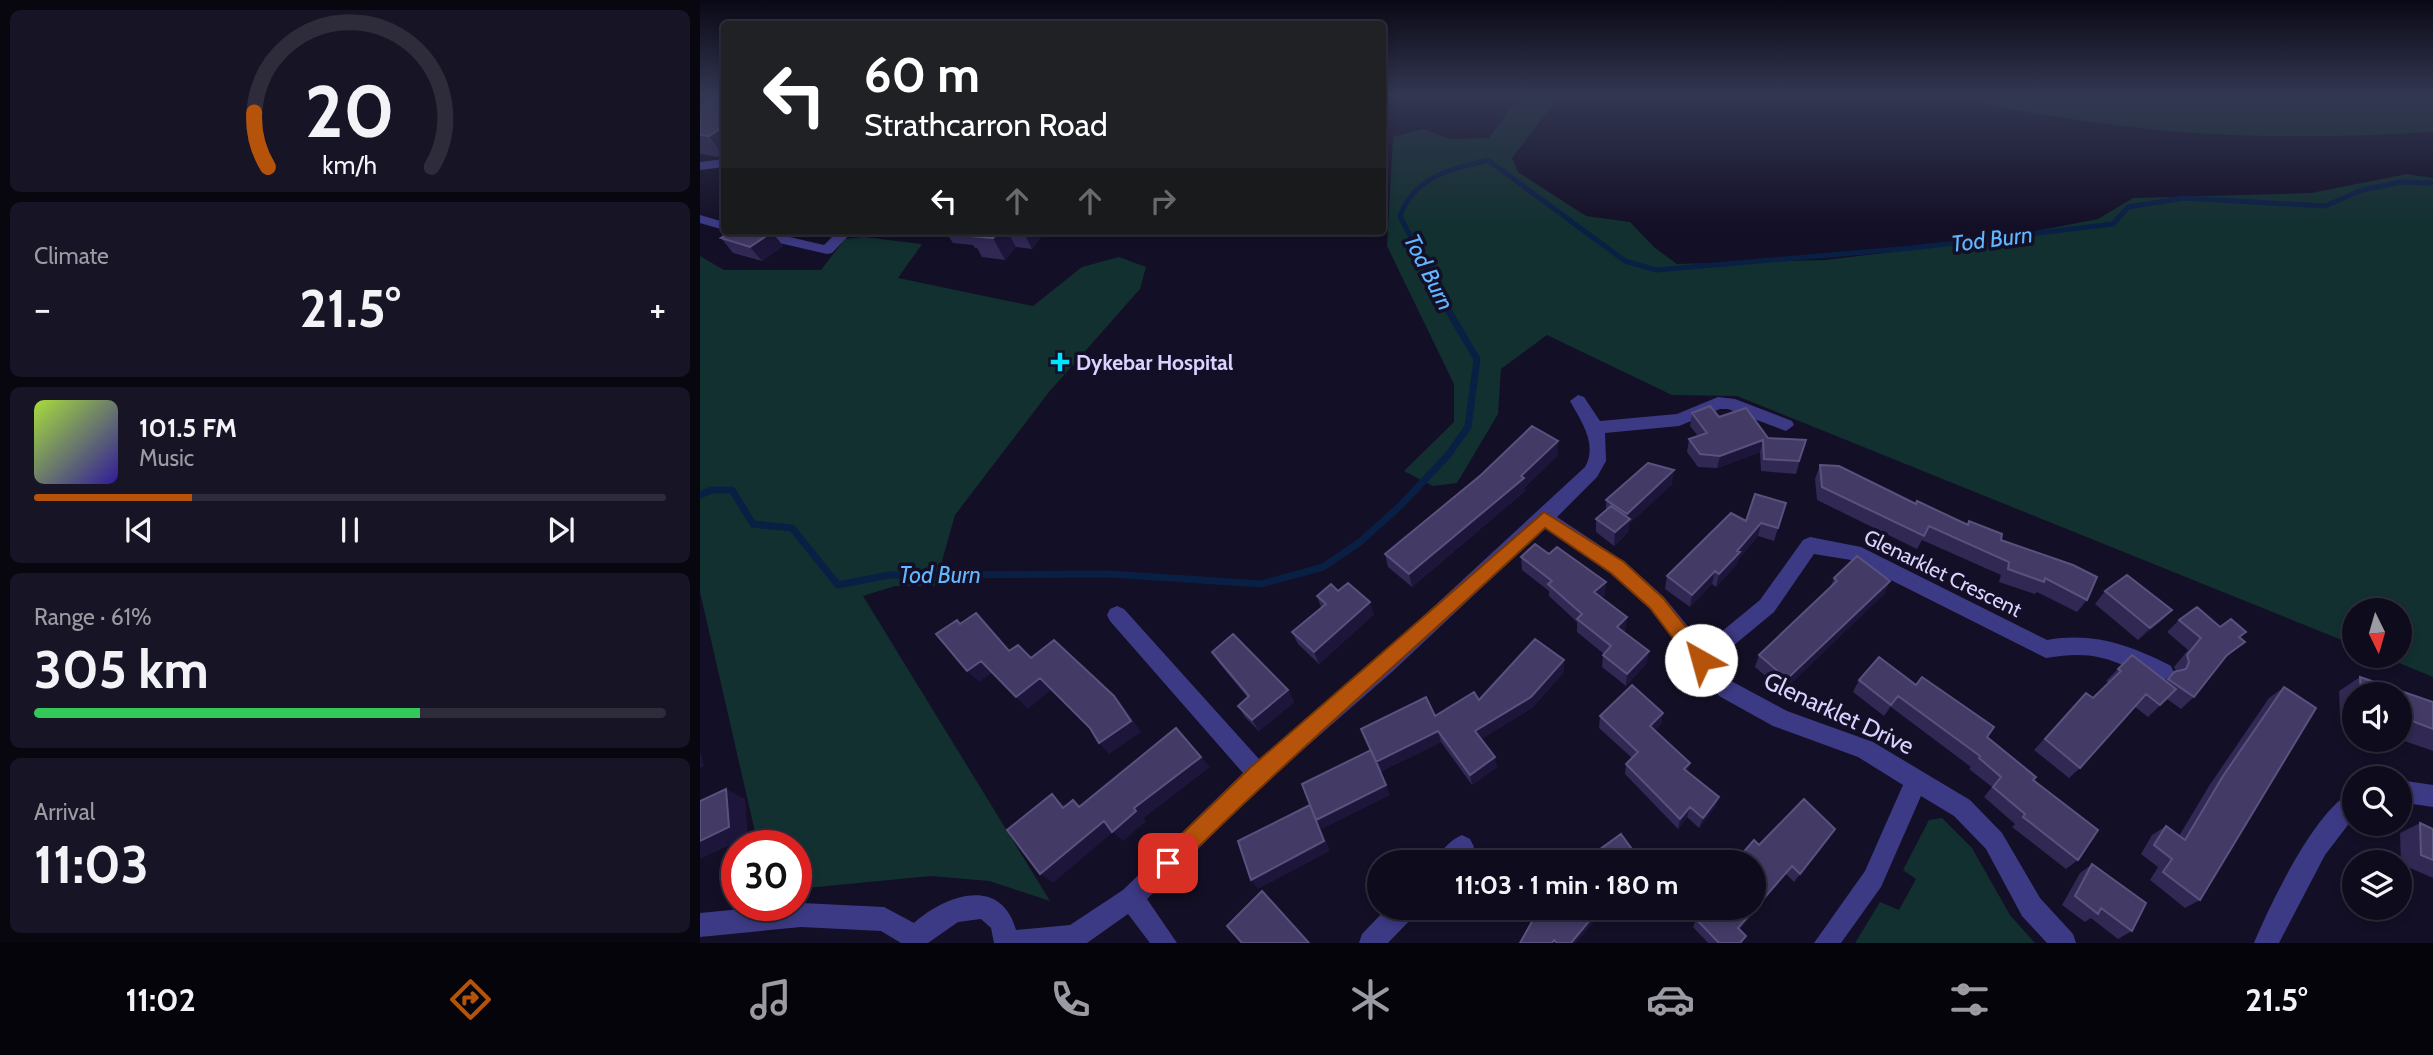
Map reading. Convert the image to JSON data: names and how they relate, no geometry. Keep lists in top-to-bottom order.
{
  "streets": {
    "street": ["Glenarklet Crescent", "Glenarklet Drive"]
  },
  "crossings": [
    ["Glenarklet Crescent", "Glenarklet Drive"]
  ],
  "water": ["Tod Burn"],
  "places": {
    "health": ["Dykebar Hospital"]
  },
  "north": "bottom",
  "page": {
    "turn": ["60 m", "Strathcarron Road"],
    "tile": [
      "Climate",
      ["Range · 61%", "305 km"],
      ["Arrival", "11:03"]
    ],
    "heat": ["−", "21.5°", "+"],
    "song": ["101.5 FM", "Music"],
    "limit": "30",
    "trip": "11:03 · 1 min · 180 m",
    "tabs": ["11:02", "21.5°"],
    "gauge": ["20", "km/h"]
  }
}
